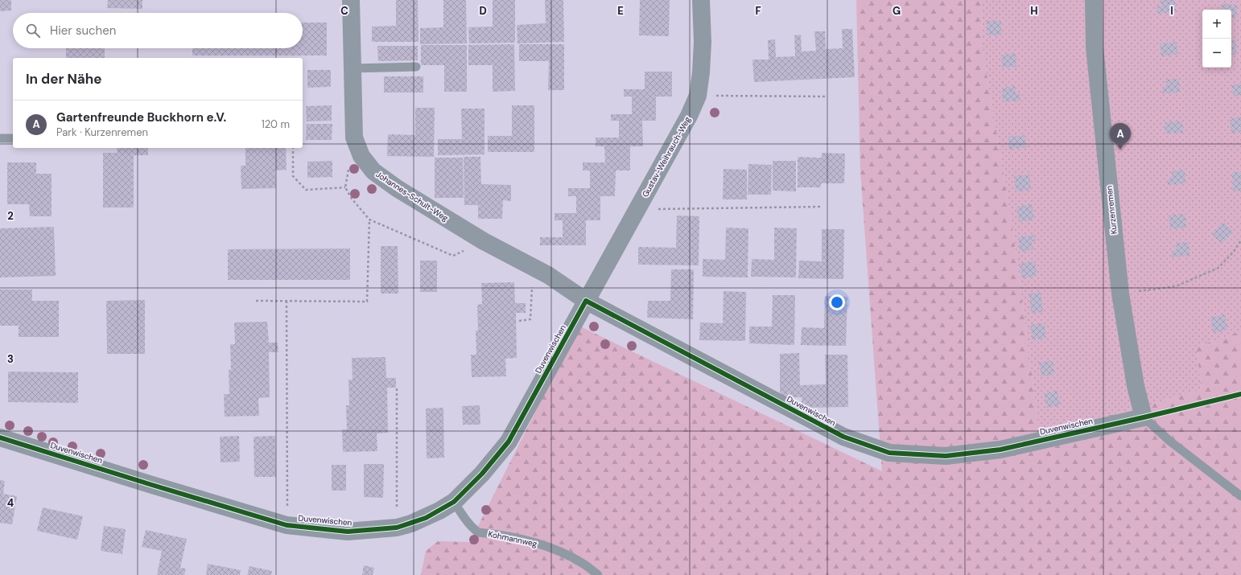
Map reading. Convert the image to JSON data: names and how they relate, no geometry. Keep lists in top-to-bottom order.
{
  "streets": {
    "street": [
      "Gustav-Weihrauch-Weg",
      "Johannes-Schult-Weg",
      "Kurzenremen",
      "Duvenwischen"
    ],
    "lane": ["Kohmannweg"]
  },
  "crossings": [
    ["Gustav-Weihrauch-Weg", "Johannes-Schult-Weg"],
    ["Gustav-Weihrauch-Weg", "Duvenwischen"],
    ["Johannes-Schult-Weg", "Duvenwischen"],
    ["Kurzenremen", "Duvenwischen"],
    ["Duvenwischen", "Kohmannweg"]
  ],
  "page": {
    "map_buttons": ["+", "−"],
    "search": "Hier suchen",
    "heading": "In der Nähe",
    "list": [
      {
        "mark": "A",
        "name": "Gartenfreunde Buckhorn e.V.",
        "note": "Park · Kurzenremen",
        "value": "120 m"
      }
    ],
    "pins": "A"
  },
  "grid": {
    "columns": [
      "C",
      "D",
      "E",
      "F",
      "G",
      "H",
      "I"
    ],
    "rows": ["2", "3", "4"]
  }
}
